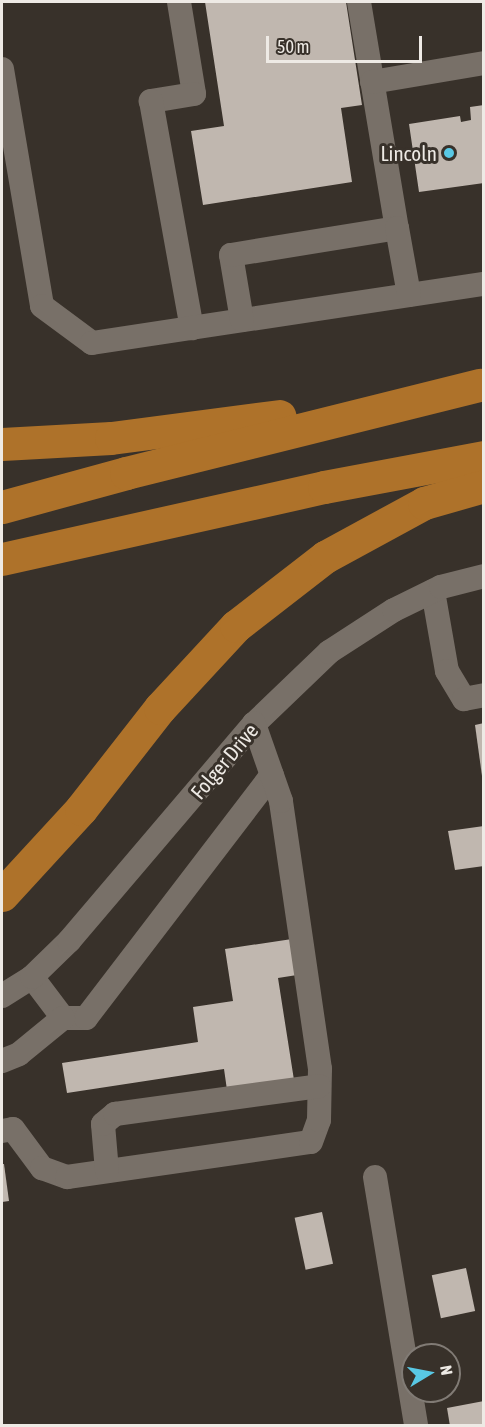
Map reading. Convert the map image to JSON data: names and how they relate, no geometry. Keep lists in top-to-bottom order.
{
  "streets": {
    "street": ["Folger Drive"]
  },
  "places": ["Lincoln"],
  "scale_bar": "50 m",
  "north": "right"
}
